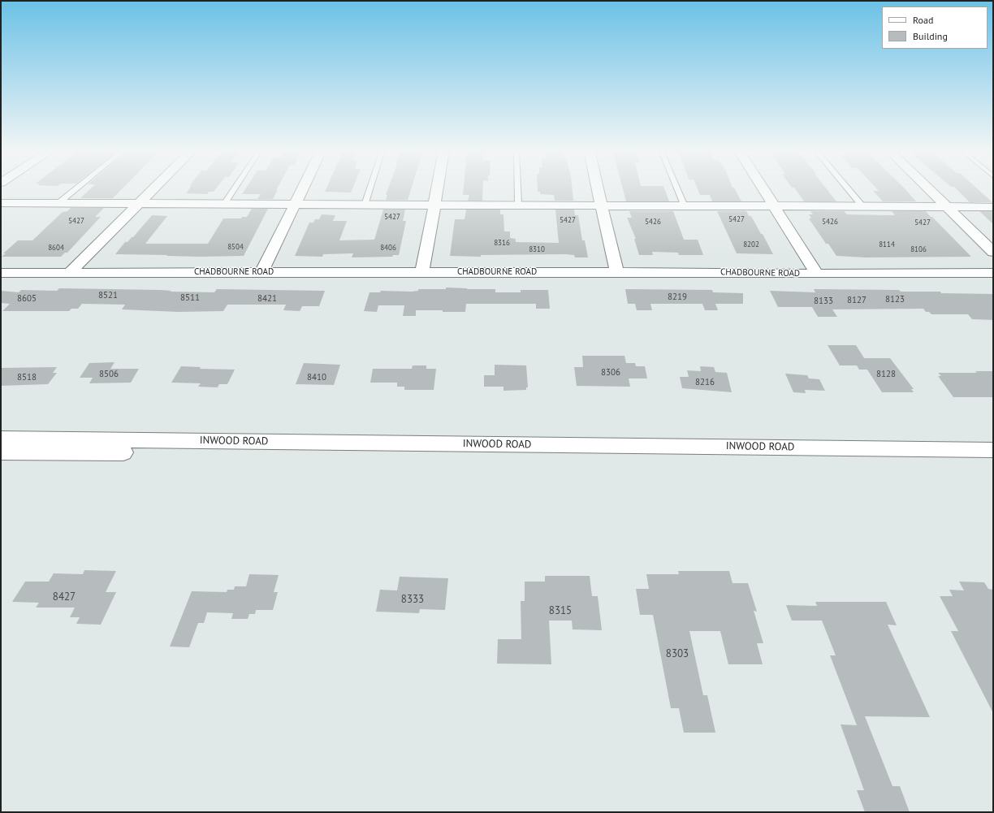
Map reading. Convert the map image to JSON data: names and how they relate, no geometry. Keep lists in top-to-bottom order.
{
  "streets": {
    "street": ["CHADBOURNE ROAD", "INWOOD ROAD"]
  },
  "house_numbers": [
    "5427",
    "5427",
    "5427",
    "5427",
    "5426",
    "5426",
    "5427",
    "8316",
    "8202",
    "8114",
    "8504",
    "8604",
    "8406",
    "8310",
    "8106",
    "8521",
    "8219",
    "8511",
    "8605",
    "8421",
    "8123",
    "8127",
    "8133",
    "8306",
    "8506",
    "8128",
    "8518",
    "8410",
    "8216",
    "8427",
    "8333",
    "8315",
    "8303"
  ],
  "legend": ["Road", "Building"]
}
